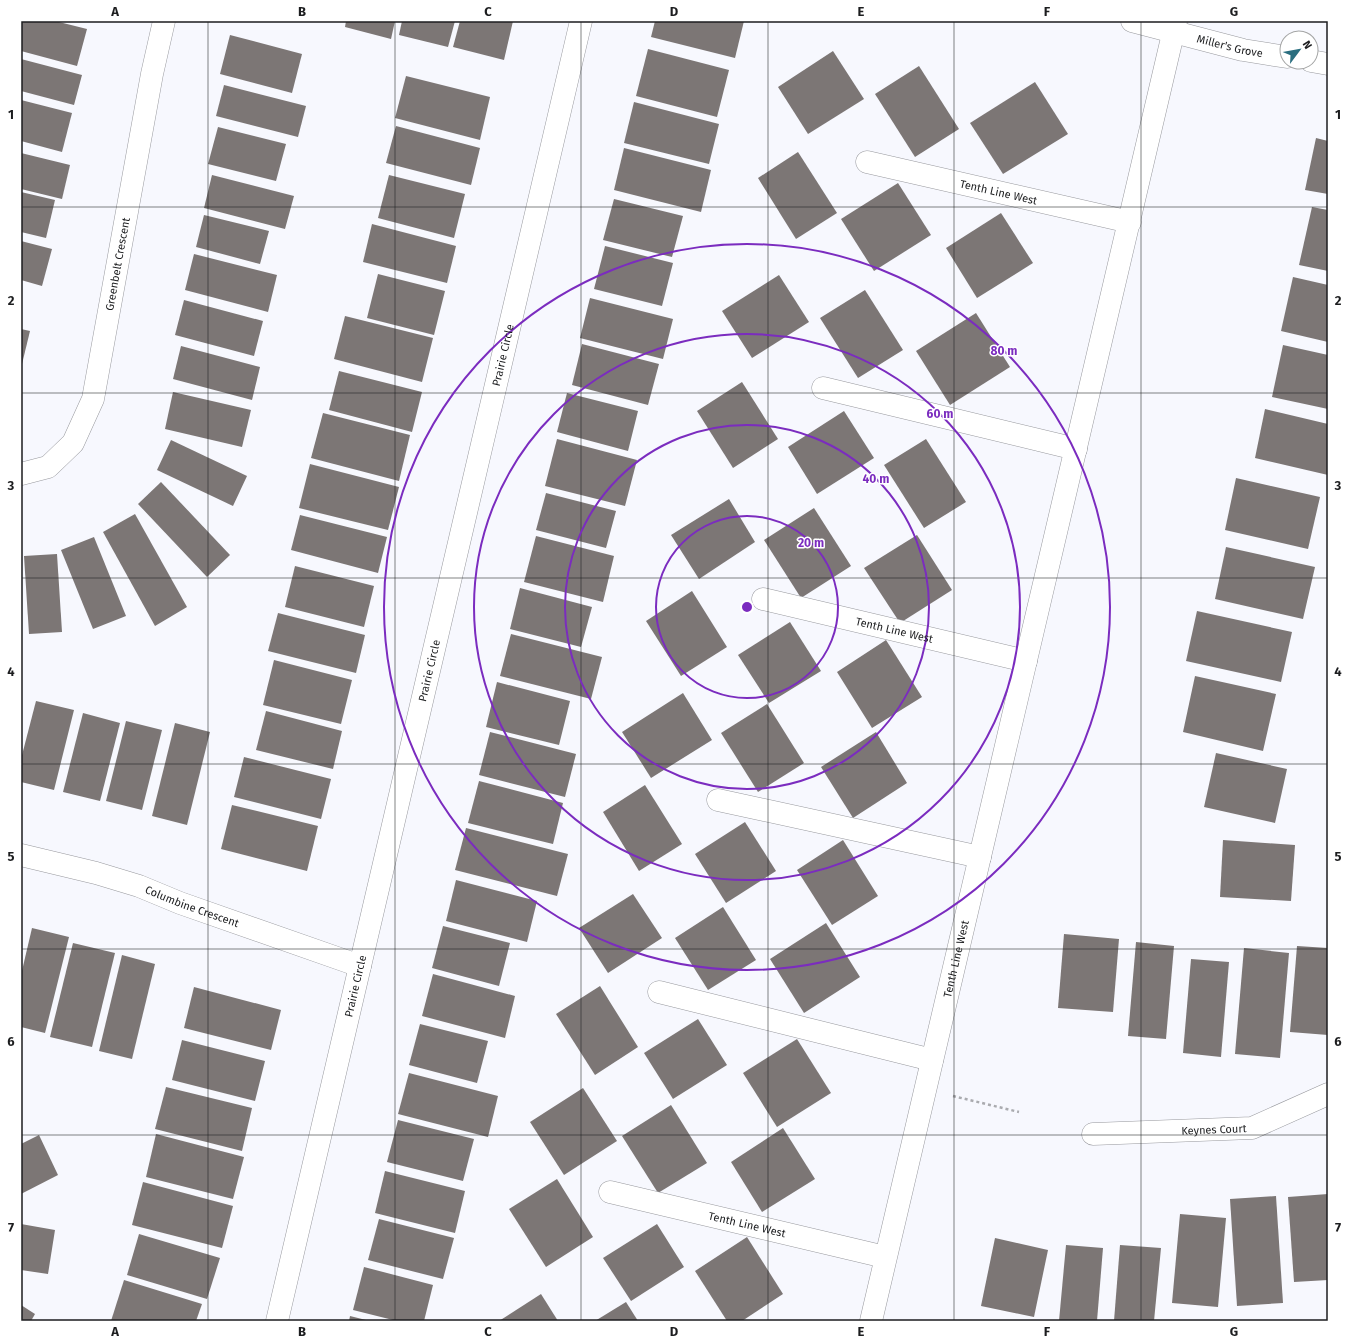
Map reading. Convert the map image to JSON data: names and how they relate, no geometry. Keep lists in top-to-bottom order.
{
  "streets": {
    "street": [
      "Miller's Grove",
      "Tenth Line West",
      "Greenbelt Crescent",
      "Prairie Circle",
      "Columbine Crescent",
      "Keynes Court"
    ]
  },
  "crossings": [
    ["Miller's Grove", "Tenth Line West"],
    ["Prairie Circle", "Columbine Crescent"]
  ],
  "north": "top right",
  "grid": {
    "columns": [
      "A",
      "B",
      "C",
      "D",
      "E",
      "F",
      "G"
    ],
    "rows": [
      "1",
      "2",
      "3",
      "4",
      "5",
      "6",
      "7"
    ]
  },
  "rings": [
    "80 m",
    "60 m",
    "40 m",
    "20 m"
  ]
}
